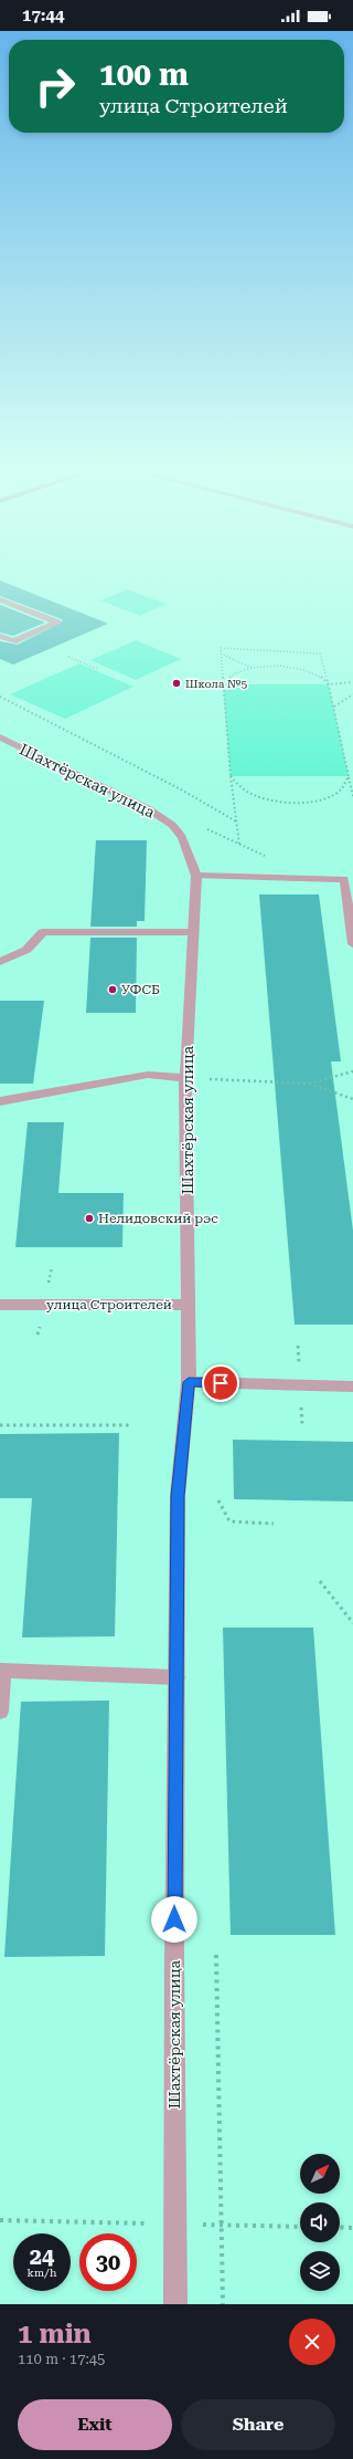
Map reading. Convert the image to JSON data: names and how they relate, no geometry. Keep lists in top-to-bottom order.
{
  "streets": {
    "street": ["Шахтёрская улица", "улица Строителей"]
  },
  "crossings": [
    ["Шахтёрская улица", "улица Строителей"]
  ],
  "places": ["Школа №5", "УФСБ", "Нелидовский рэс"],
  "north": "top right",
  "page": {
    "status": "17:44",
    "turn": ["100 m", "улица Строителей"],
    "speed": "24 km/h",
    "limit": "30",
    "heading": ["1 min", "110 m · 17:45"],
    "buttons": ["Exit", "Share"]
  }
}
